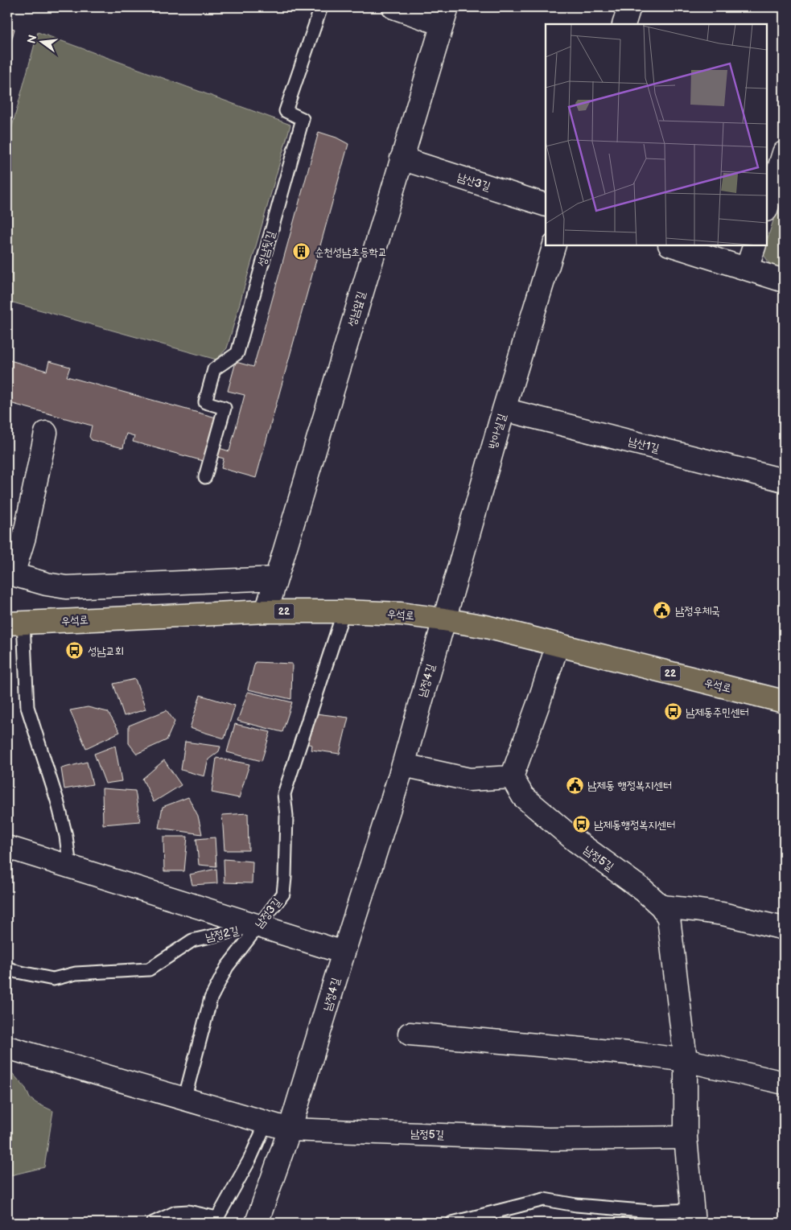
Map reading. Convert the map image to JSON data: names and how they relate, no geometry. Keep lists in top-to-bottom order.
{
  "streets": {
    "main road": ["22", "우석로"],
    "street": [
      "남산3길",
      "성남앞길",
      "방아실길",
      "남산1길",
      "남정4길",
      "남정5길",
      "남정2길"
    ],
    "lane": ["성남뒷길", "남정3길"]
  },
  "crossings": [
    ["남산3길", "성남앞길"],
    ["성남앞길", "우석로"],
    ["방아실길", "남산1길"],
    ["방아실길", "우석로"],
    ["방아실길", "남정4길"],
    ["우석로", "남정4길"],
    ["우석로", "남정3길"],
    ["남정4길", "남정5길"],
    ["남정3길", "남정2길"]
  ],
  "places": {
    "building": ["순천성남초등학교"],
    "public building": ["남정우체국", "남제동 행정복지센터"],
    "bus stop": ["성남교회", "남제동주민센터", "남제동행정복지센터"]
  },
  "north": "left"
}
